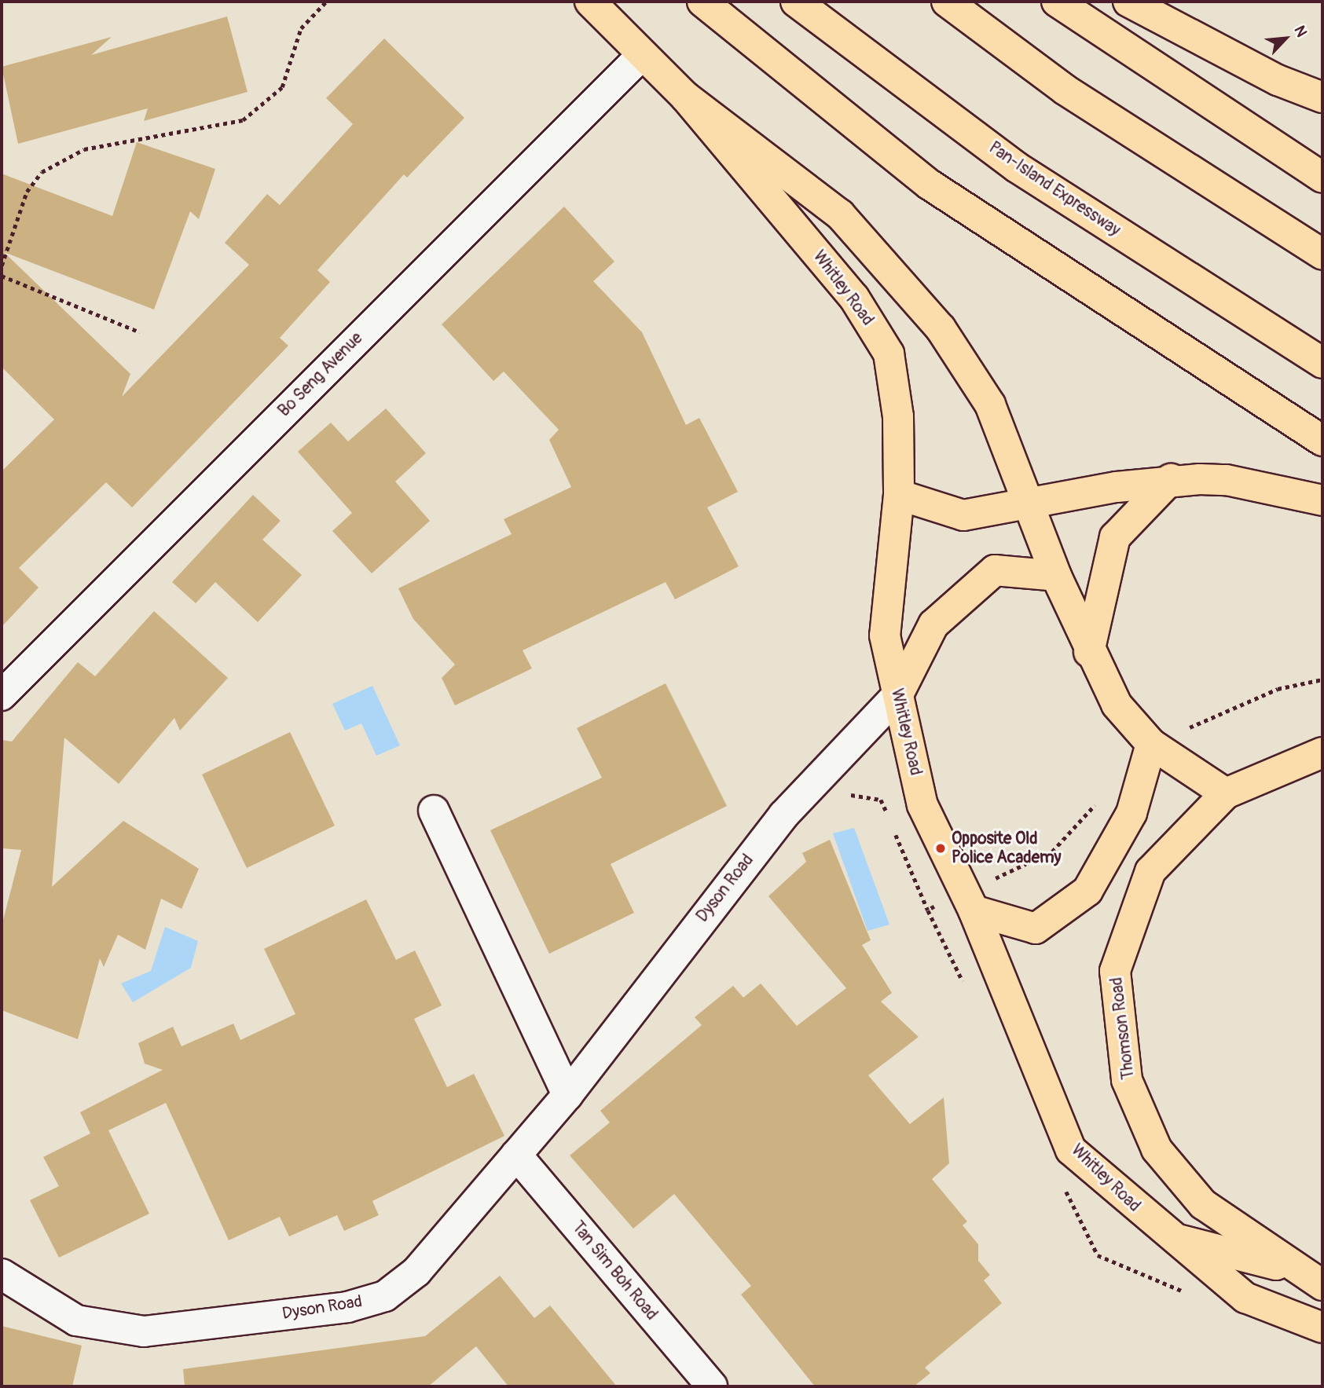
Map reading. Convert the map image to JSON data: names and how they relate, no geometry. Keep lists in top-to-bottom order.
{
  "streets": {
    "main road": ["Pan-Island Expressway", "Whitley Road", "Thomson Road"],
    "street": ["Bo Seng Avenue", "Dyson Road", "Tan Sim Boh Road"]
  },
  "crossings": [
    ["Whitley Road", "Bo Seng Avenue"],
    ["Whitley Road", "Dyson Road"],
    ["Whitley Road", "Thomson Road"],
    ["Dyson Road", "Tan Sim Boh Road"]
  ],
  "places": ["Opposite Old Police Academy"],
  "north": "top right"
}
